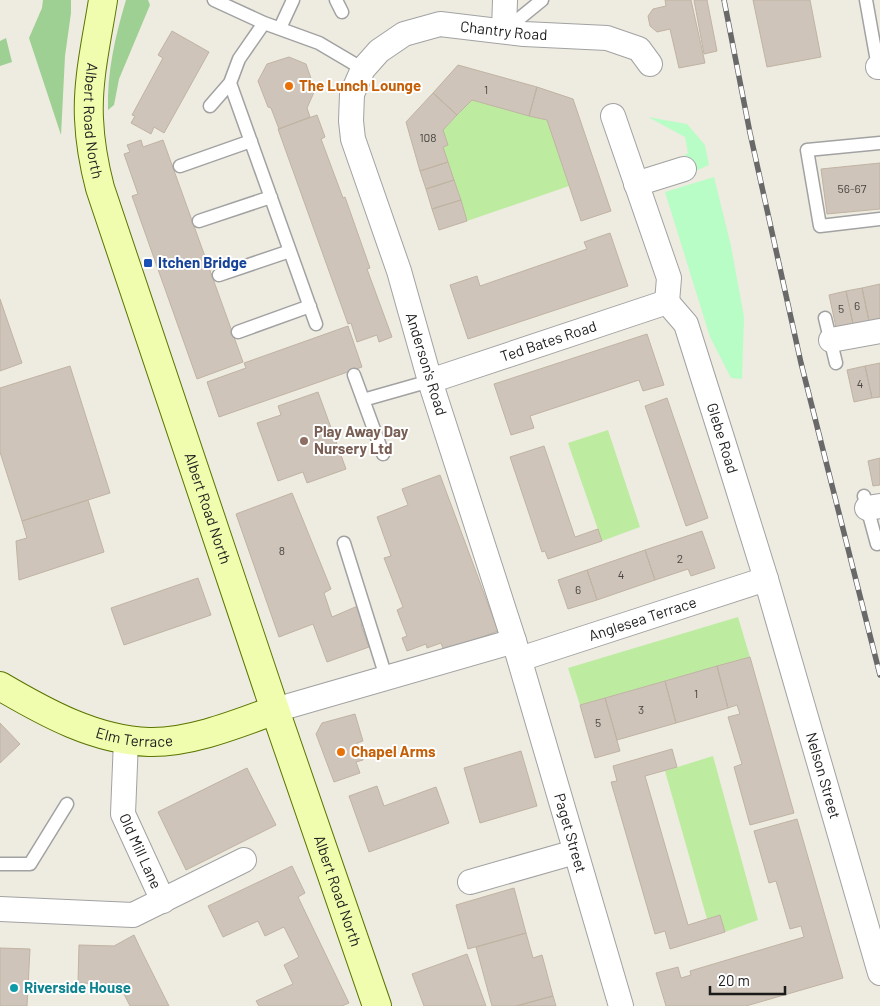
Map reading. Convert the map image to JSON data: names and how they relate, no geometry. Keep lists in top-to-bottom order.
{
  "streets": {
    "main road": ["Albert Road North", "Elm Terrace"],
    "street": [
      "Chantry Road",
      "Ted Bates Road",
      "Anderson's Road",
      "Glebe Road",
      "Anglesea Terrace",
      "Nelson Street",
      "Paget Street",
      "Old Mill Lane"
    ]
  },
  "crossings": [
    ["Chantry Road", "Anderson's Road"],
    ["Albert Road North", "Anglesea Terrace"],
    ["Albert Road North", "Elm Terrace"],
    ["Ted Bates Road", "Anderson's Road"],
    ["Ted Bates Road", "Glebe Road"],
    ["Anderson's Road", "Anglesea Terrace"],
    ["Anderson's Road", "Paget Street"],
    ["Glebe Road", "Anglesea Terrace"],
    ["Glebe Road", "Nelson Street"],
    ["Anglesea Terrace", "Elm Terrace"],
    ["Anglesea Terrace", "Nelson Street"],
    ["Anglesea Terrace", "Paget Street"],
    ["Elm Terrace", "Old Mill Lane"]
  ],
  "places": {
    "other": [
      "The Lunch Lounge",
      "Play Away Day Nursery Ltd",
      "Chapel Arms",
      "Riverside House"
    ],
    "transit": ["Itchen Bridge"]
  },
  "house_numbers": [
    "1",
    "108",
    "56-67",
    "6",
    "5",
    "4",
    "8",
    "2",
    "4",
    "6",
    "1",
    "3",
    "5"
  ],
  "scale_bar": "20 m"
}
